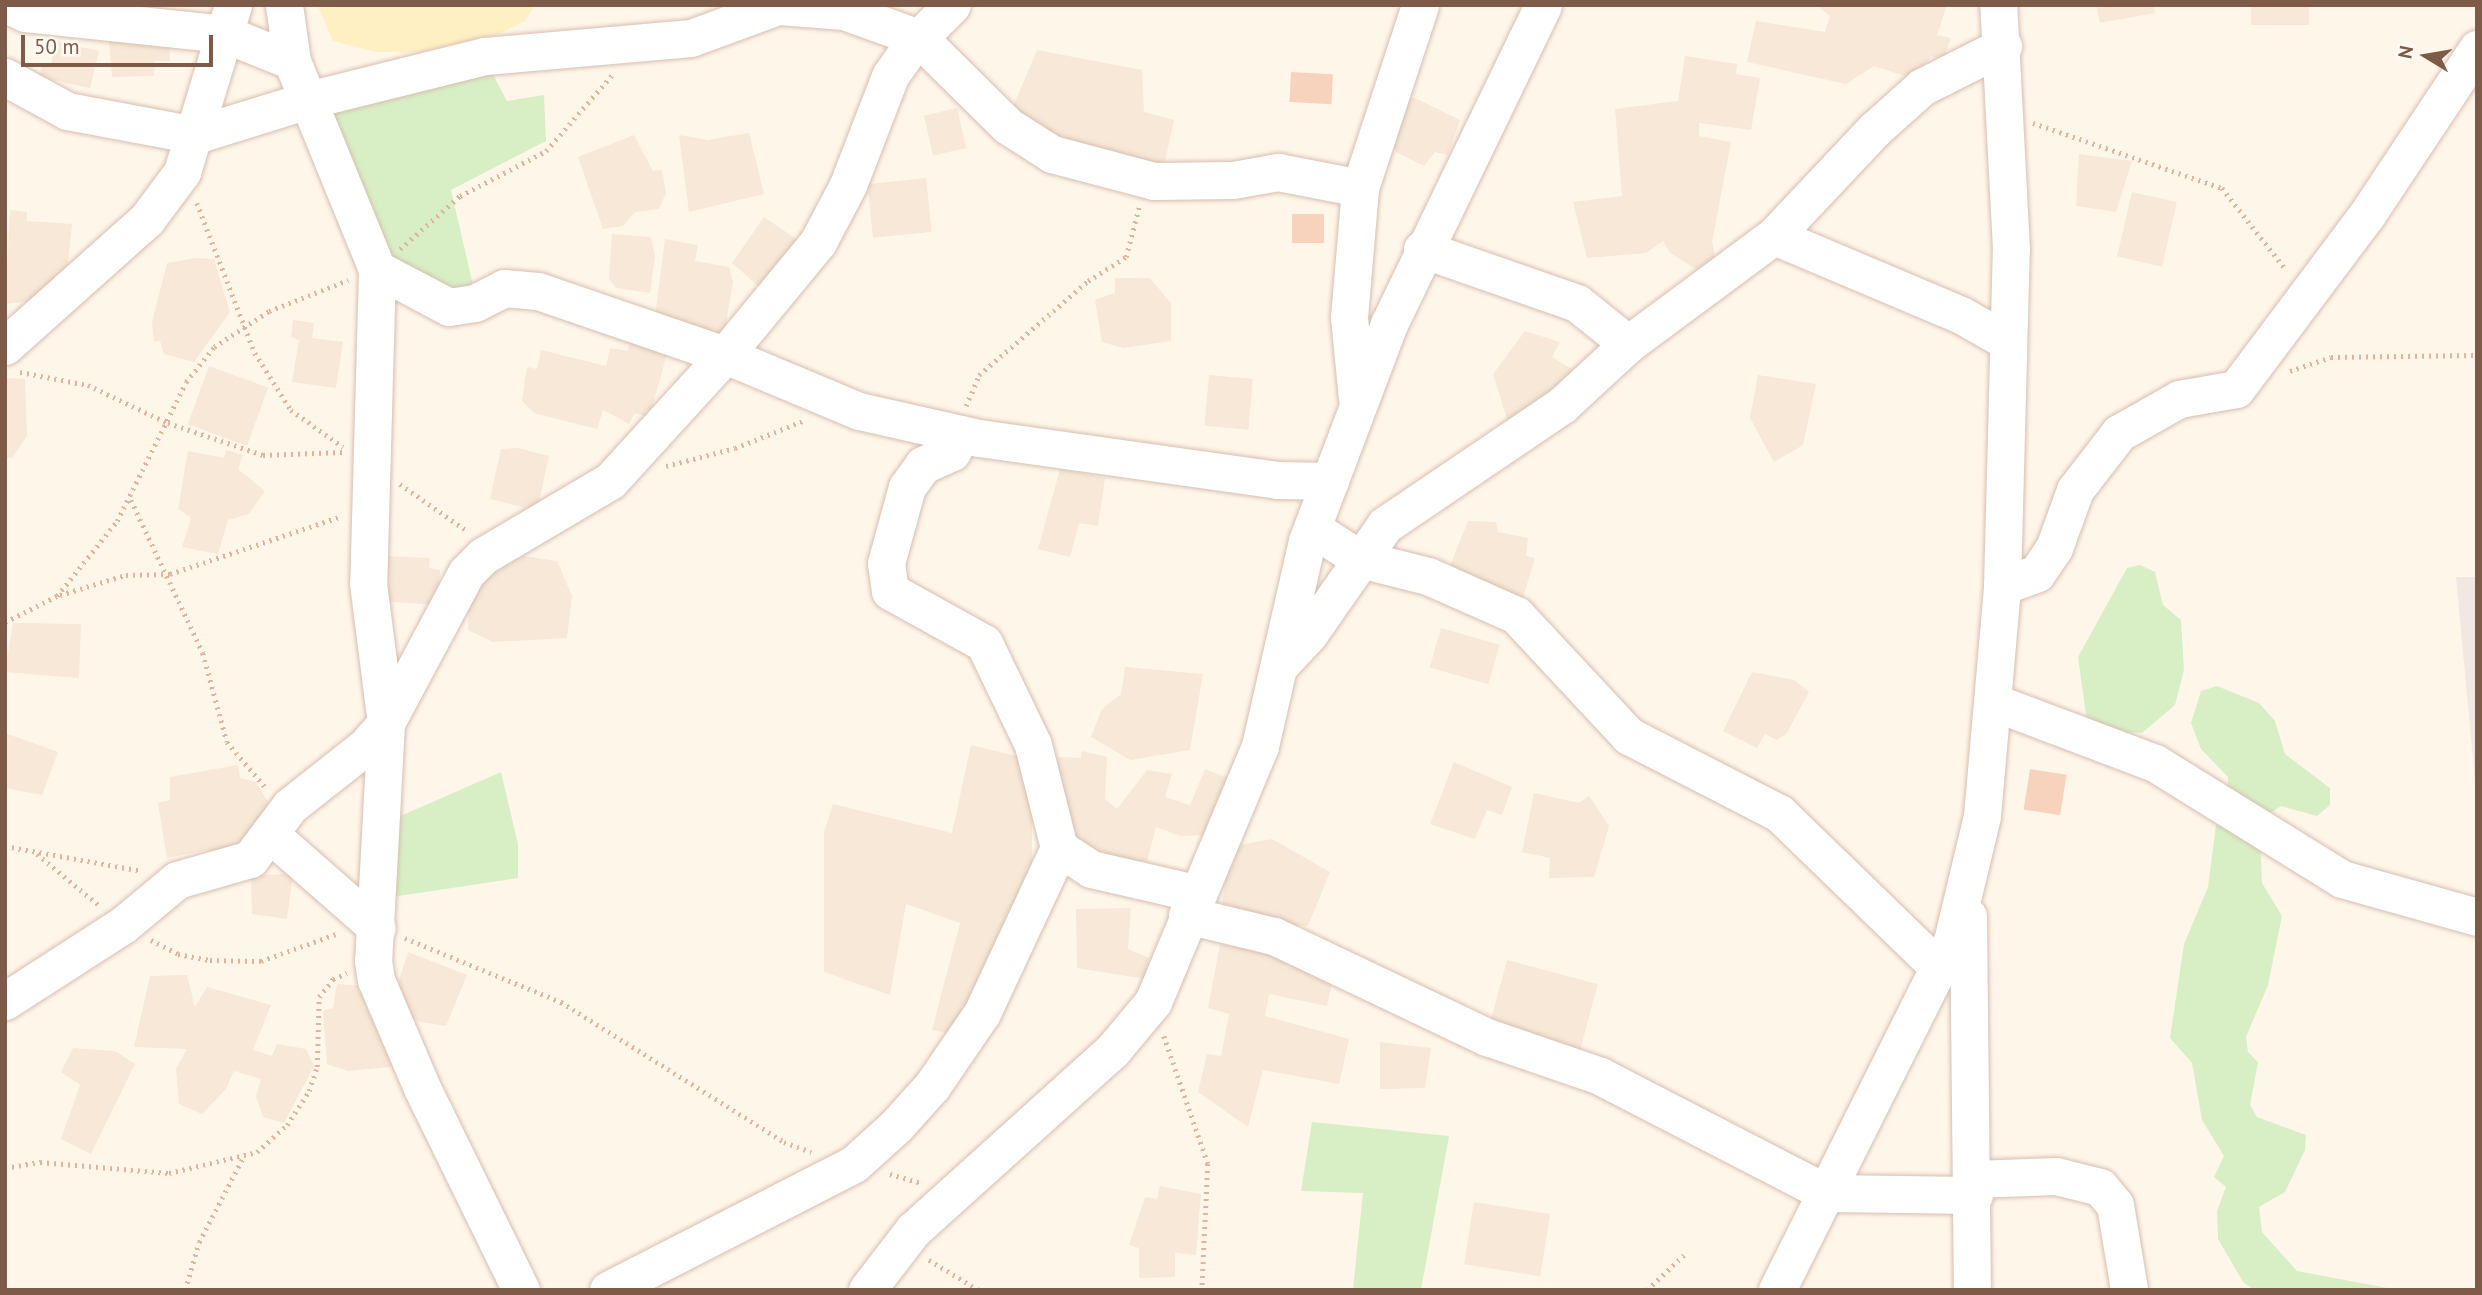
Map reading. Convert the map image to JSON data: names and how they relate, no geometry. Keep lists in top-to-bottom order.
{
  "scale_bar": "50 m",
  "north": "left"
}
